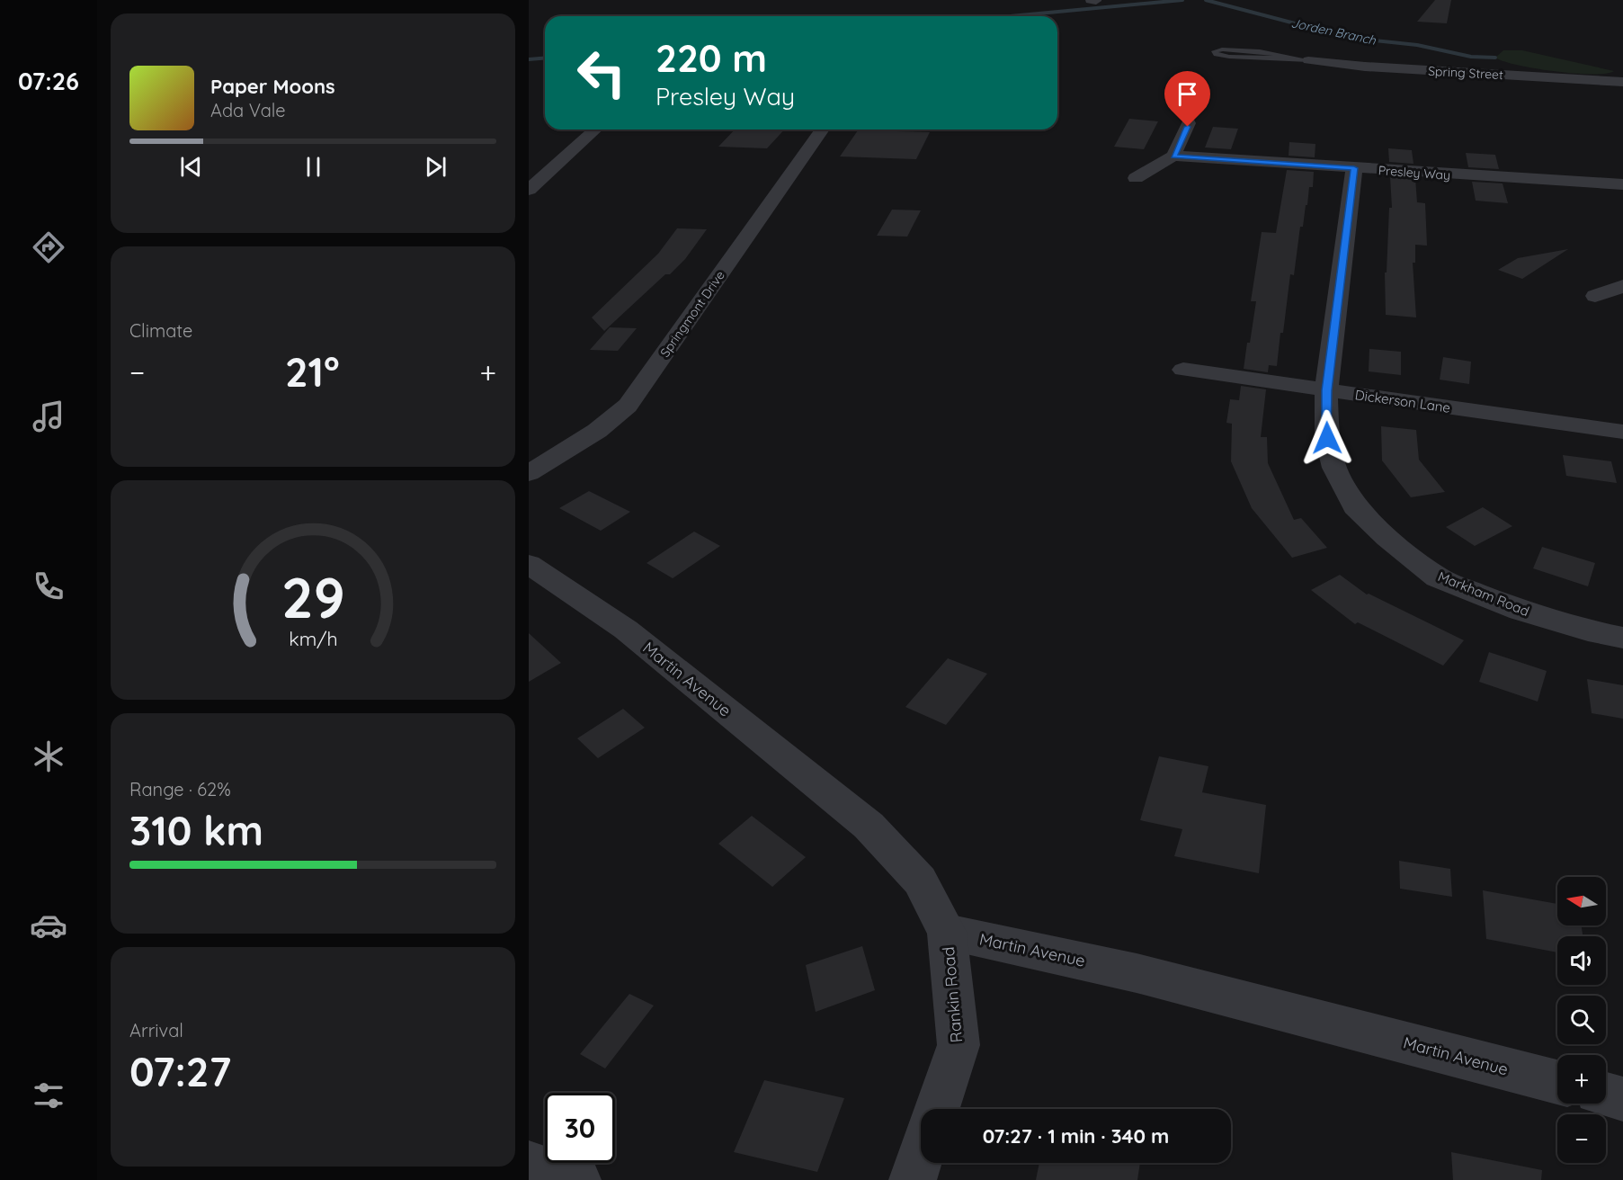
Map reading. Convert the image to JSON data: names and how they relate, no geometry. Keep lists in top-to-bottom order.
{
  "streets": {
    "street": [
      "Spring Street",
      "Presley Way",
      "Springmont Drive",
      "Dickerson Lane",
      "Markham Road",
      "Martin Avenue",
      "Rankin Road"
    ]
  },
  "crossings": [
    ["Presley Way", "Markham Road"],
    ["Dickerson Lane", "Markham Road"],
    ["Martin Avenue", "Rankin Road"]
  ],
  "water": ["Jorden Branch"],
  "north": "left",
  "page": {
    "tabs": "07:26",
    "turn": ["220 m", "Presley Way"],
    "song": ["Paper Moons", "Ada Vale"],
    "tile": [
      "Climate",
      ["Range · 62%", "310 km"],
      ["Arrival", "07:27"]
    ],
    "heat": ["−", "21°", "+"],
    "map_buttons": ["+", "−"],
    "limit": "30",
    "trip": "07:27 · 1 min · 340 m",
    "gauge": ["29", "km/h"]
  }
}
